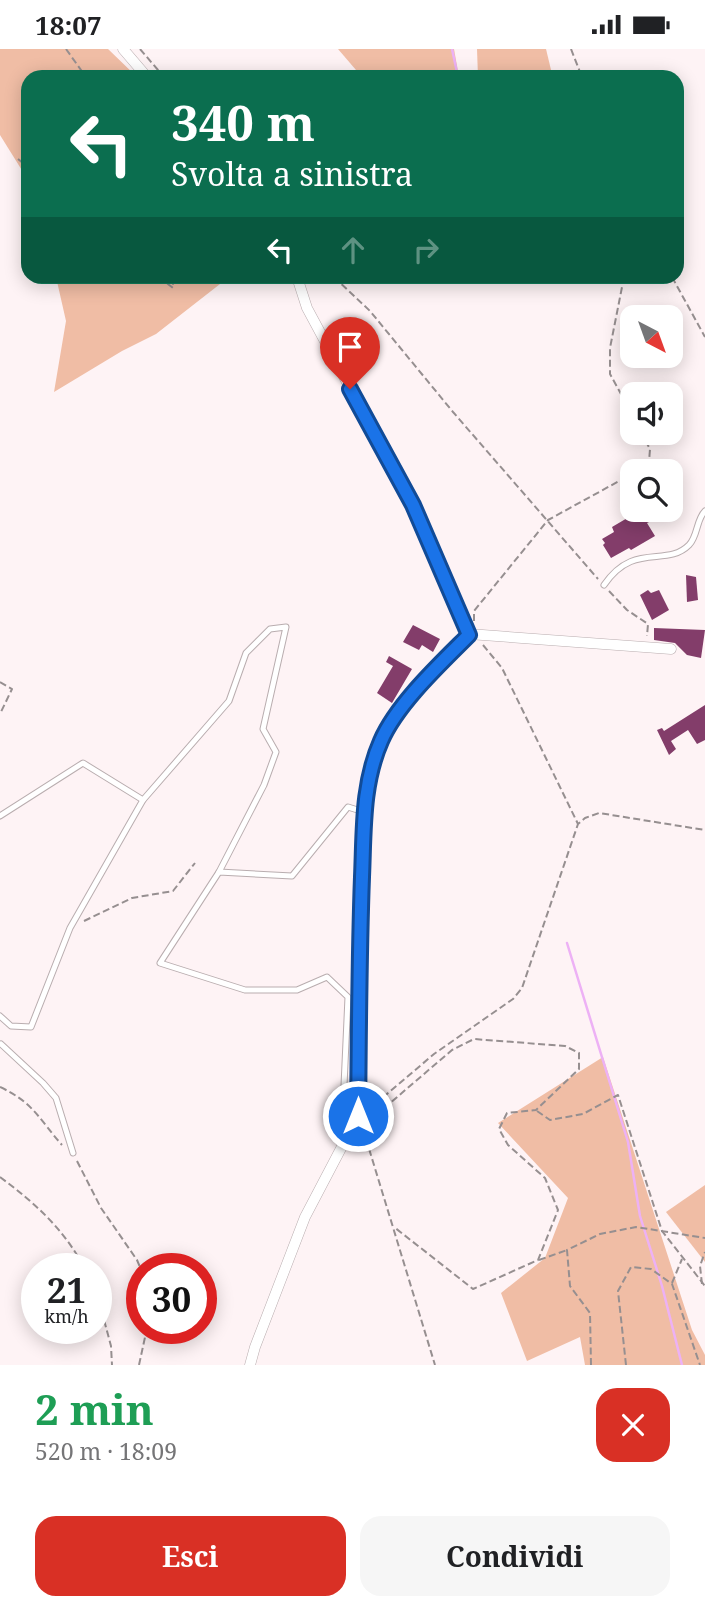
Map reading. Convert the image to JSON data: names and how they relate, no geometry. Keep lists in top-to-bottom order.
{
  "north": "bottom right",
  "page": {
    "status": "18:07",
    "turn": ["340 m", "Svolta a sinistra"],
    "speed": "21 km/h",
    "limit": "30",
    "heading": ["2 min", "520 m · 18:09"],
    "buttons": ["Esci", "Condividi"]
  }
}
